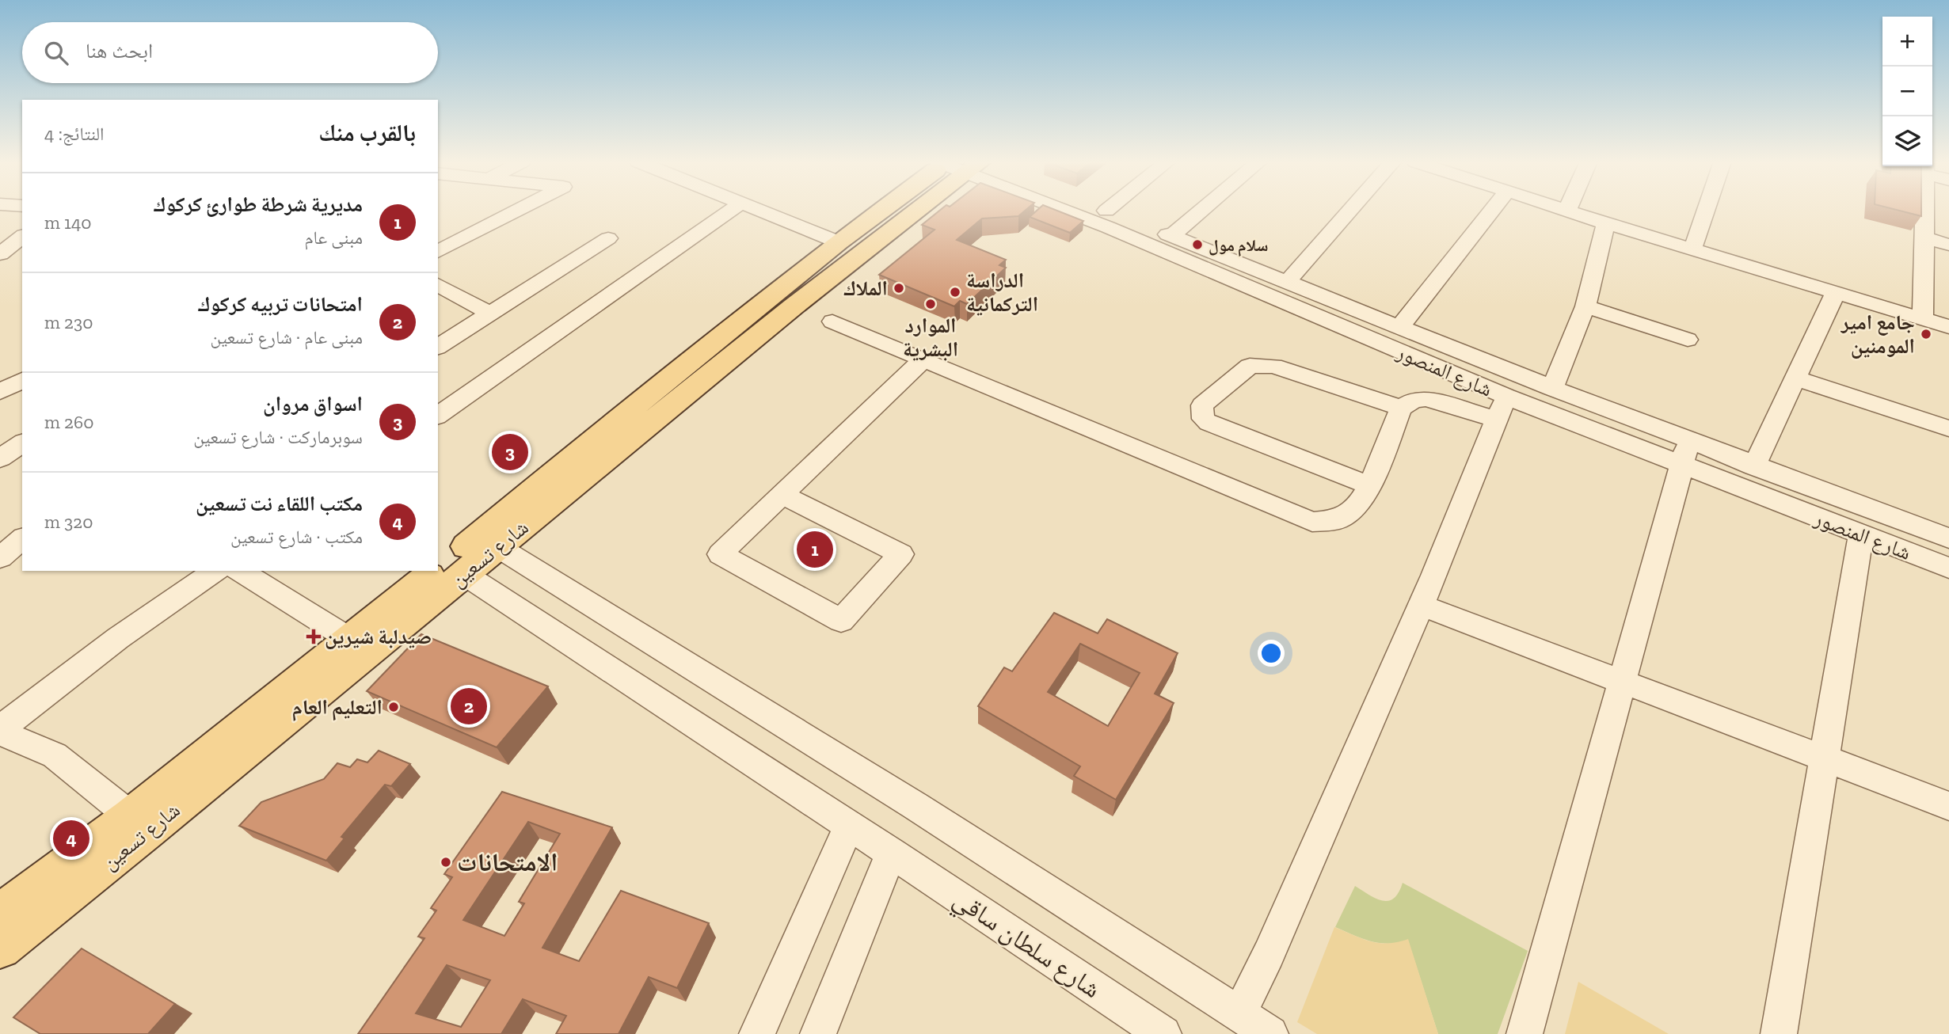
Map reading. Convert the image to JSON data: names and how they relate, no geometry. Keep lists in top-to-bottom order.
{
  "streets": {
    "main road": ["شارع تسعين"],
    "street": ["شارع المنصور", "شارع سلطان ساقي"]
  },
  "crossings": [
    ["شارع تسعين", "شارع سلطان ساقي"]
  ],
  "places": {
    "other": [
      "سلام مول",
      "الملاك",
      "الدراسة التركمانية",
      "الموارد البشرية",
      "جامع امير المومنين",
      "التعليم العام",
      "الامتحانات"
    ],
    "health": ["صيدلبة شيرين"]
  },
  "page": {
    "map_buttons": ["+", "−"],
    "search": "ابحث هنا",
    "heading": ["بالقرب منك", "النتائج: 4"],
    "list": [
      {
        "mark": "1",
        "name": "مديرية شرطة طوارئ كركوك",
        "note": "مبنى عام",
        "value": "140 m"
      },
      {
        "mark": "2",
        "name": "امتحانات تربيه كركوك",
        "note": "مبنى عام · شارع تسعين",
        "value": "230 m"
      },
      {
        "mark": "3",
        "name": "اسواق مروان",
        "note": "سوبرماركت · شارع تسعين",
        "value": "260 m"
      },
      {
        "mark": "4",
        "name": "مكتب اللقاء نت تسعين",
        "note": "مكتب · شارع تسعين",
        "value": "320 m"
      }
    ],
    "pins": [
      "3",
      "1",
      "2",
      "4"
    ]
  }
}
